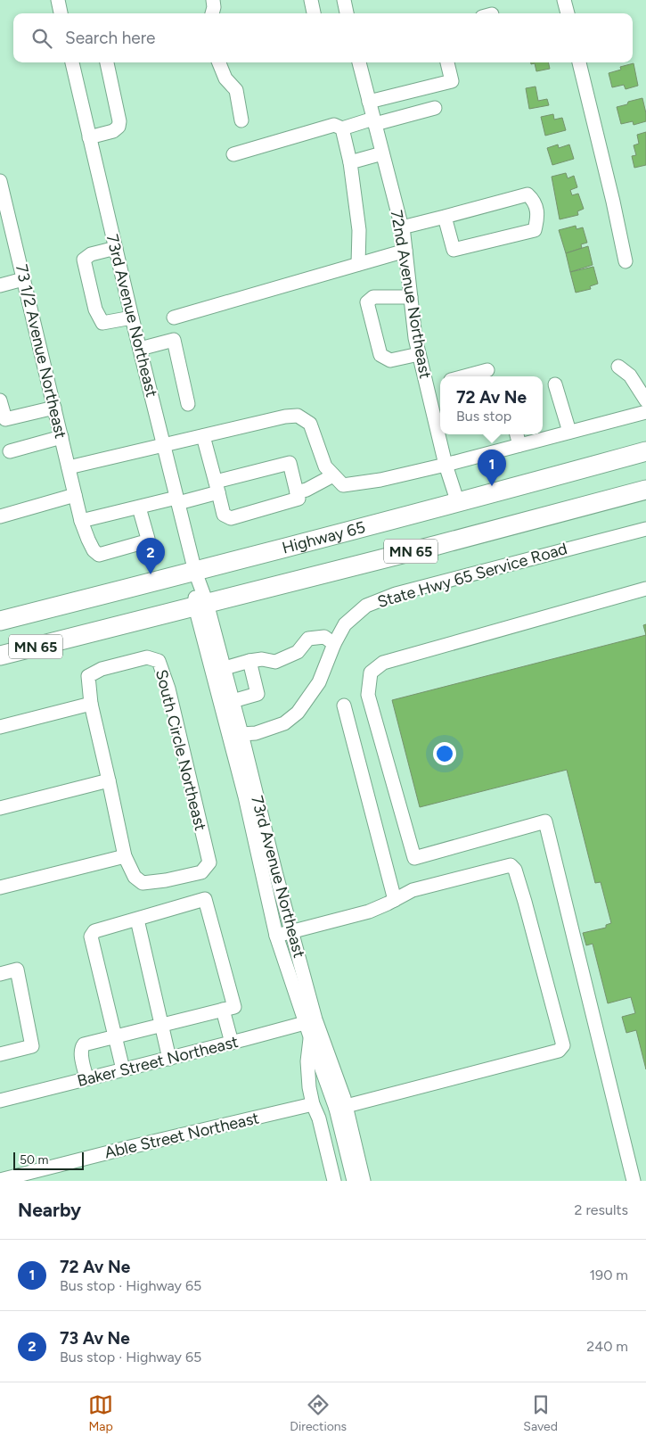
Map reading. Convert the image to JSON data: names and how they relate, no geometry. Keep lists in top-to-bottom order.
{
  "streets": {
    "highway": ["Highway 65", "MN 65"],
    "street": [
      "72nd Avenue Northeast",
      "73rd Avenue Northeast",
      "73 1/2 Avenue Northeast",
      "State Hwy 65 Service Road",
      "South Circle Northeast",
      "Baker Street Northeast",
      "Able Street Northeast"
    ]
  },
  "crossings": [
    ["72nd Avenue Northeast", "Highway 65"],
    ["73rd Avenue Northeast", "Highway 65"],
    ["73rd Avenue Northeast", "MN 65"],
    ["73rd Avenue Northeast", "State Hwy 65 Service Road"],
    ["73rd Avenue Northeast", "Baker Street Northeast"],
    ["73rd Avenue Northeast", "Able Street Northeast"]
  ],
  "scale_bar": "50 m",
  "page": {
    "search": "Search here",
    "popup": ["72 Av Ne", "Bus stop"],
    "pins": ["1", "2"],
    "scale": "50 m",
    "heading": ["Nearby", "2 results"],
    "list": [
      {
        "mark": "1",
        "name": "72 Av Ne",
        "note": "Bus stop · Highway 65",
        "value": "190 m"
      },
      {
        "mark": "2",
        "name": "73 Av Ne",
        "note": "Bus stop · Highway 65",
        "value": "240 m"
      }
    ],
    "nav": ["Map", "Directions", "Saved"]
  }
}
